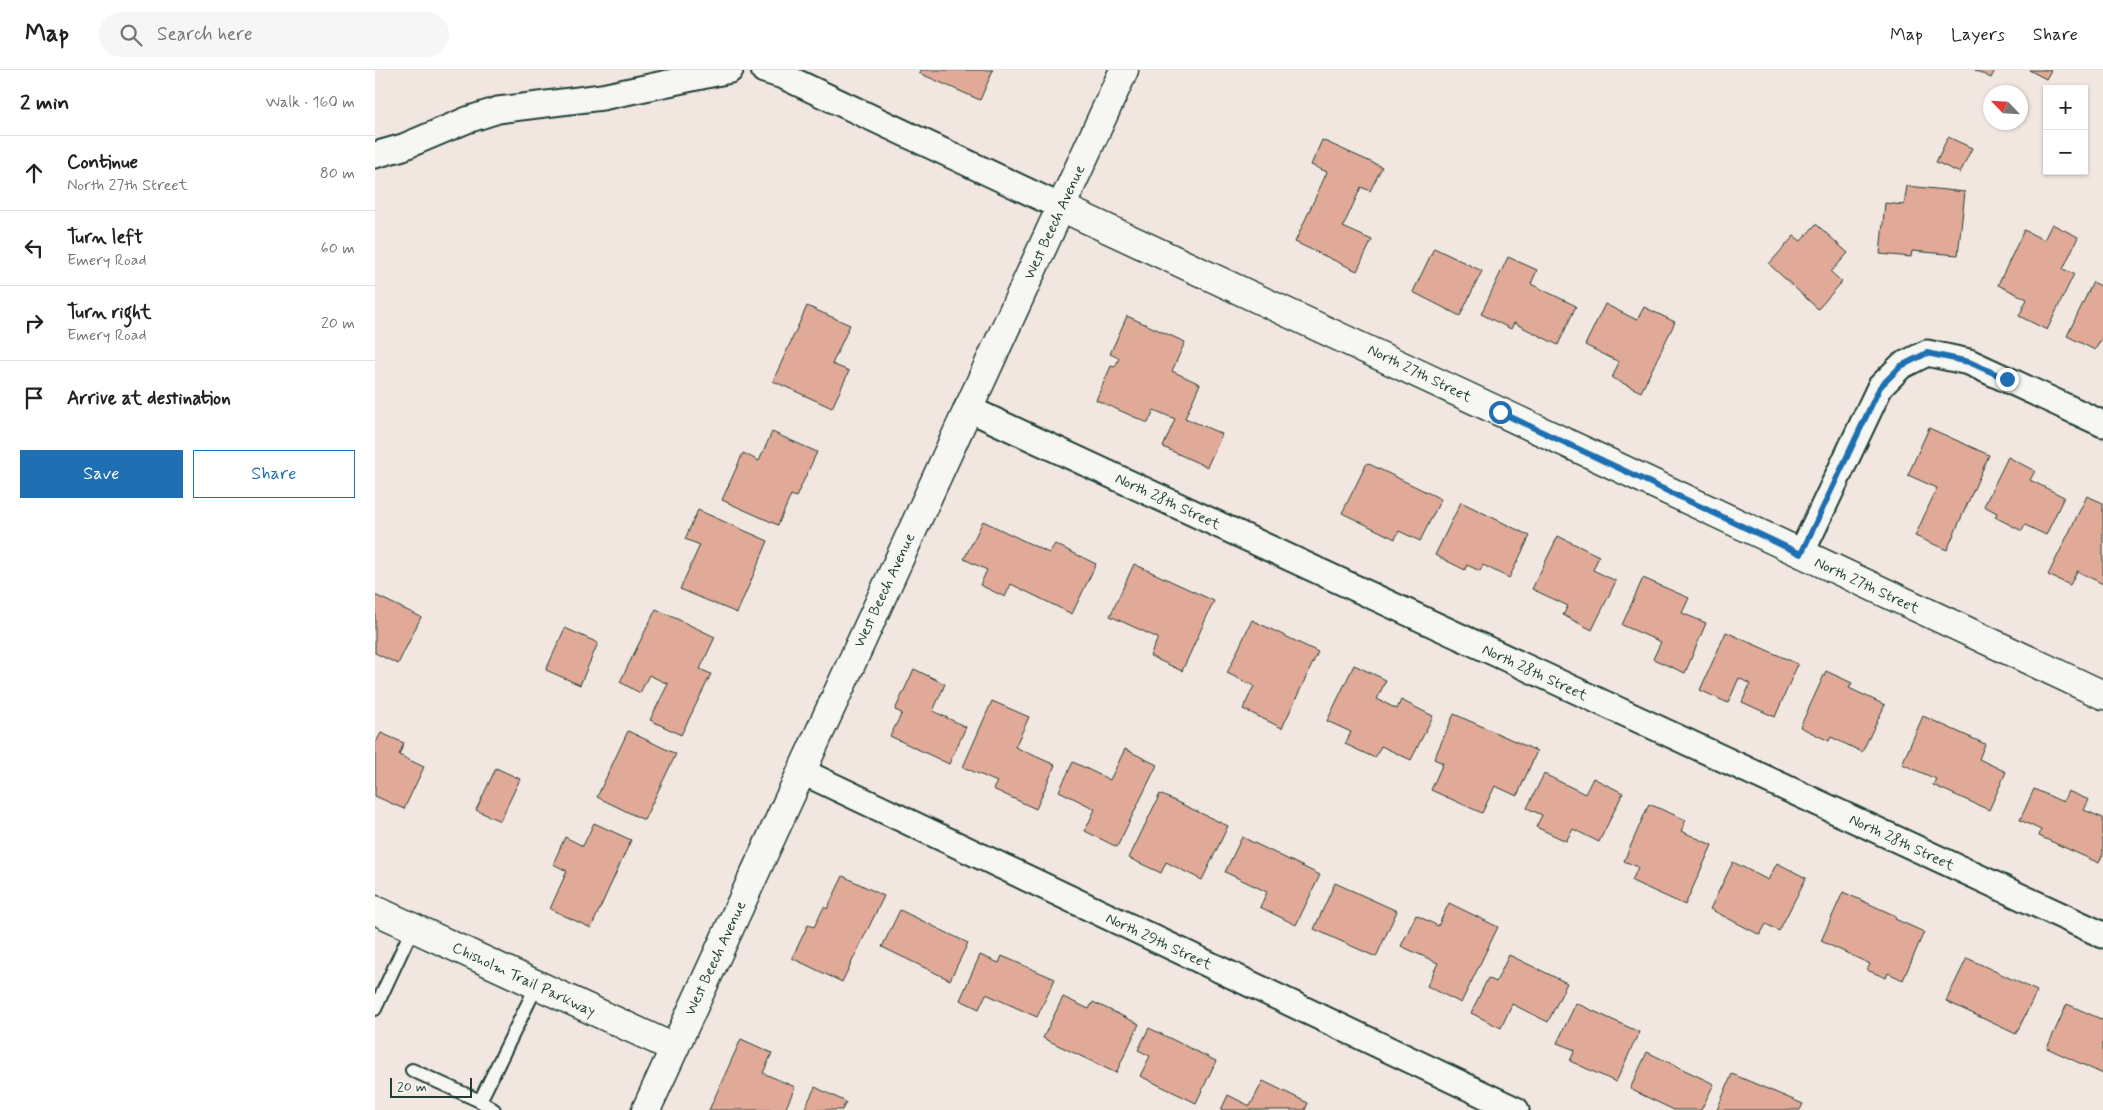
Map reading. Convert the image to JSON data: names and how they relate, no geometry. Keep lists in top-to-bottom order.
{
  "streets": {
    "main road": ["West Beech Avenue", "North 27th Street", "Chisholm Trail Parkway"],
    "street": ["North 28th Street", "North 29th Street"]
  },
  "crossings": [
    ["West Beech Avenue", "North 27th Street"],
    ["West Beech Avenue", "North 28th Street"],
    ["West Beech Avenue", "North 29th Street"],
    ["West Beech Avenue", "Chisholm Trail Parkway"]
  ],
  "scale_bar": "20 m",
  "north": "top left",
  "page": {
    "header": "Map",
    "search": "Search here",
    "nav": ["Map", "Layers", "Share"],
    "heading": ["2 min", "Walk · 160 m"],
    "map_buttons": ["+", "−"],
    "list": [
      ["Continue", "North 27th Street", "80 m"],
      ["Turn left", "Emery Road", "60 m"],
      ["Turn right", "Emery Road", "20 m"],
      "Arrive at destination"
    ],
    "buttons": ["Save", "Share"],
    "scale": "20 m"
  }
}
